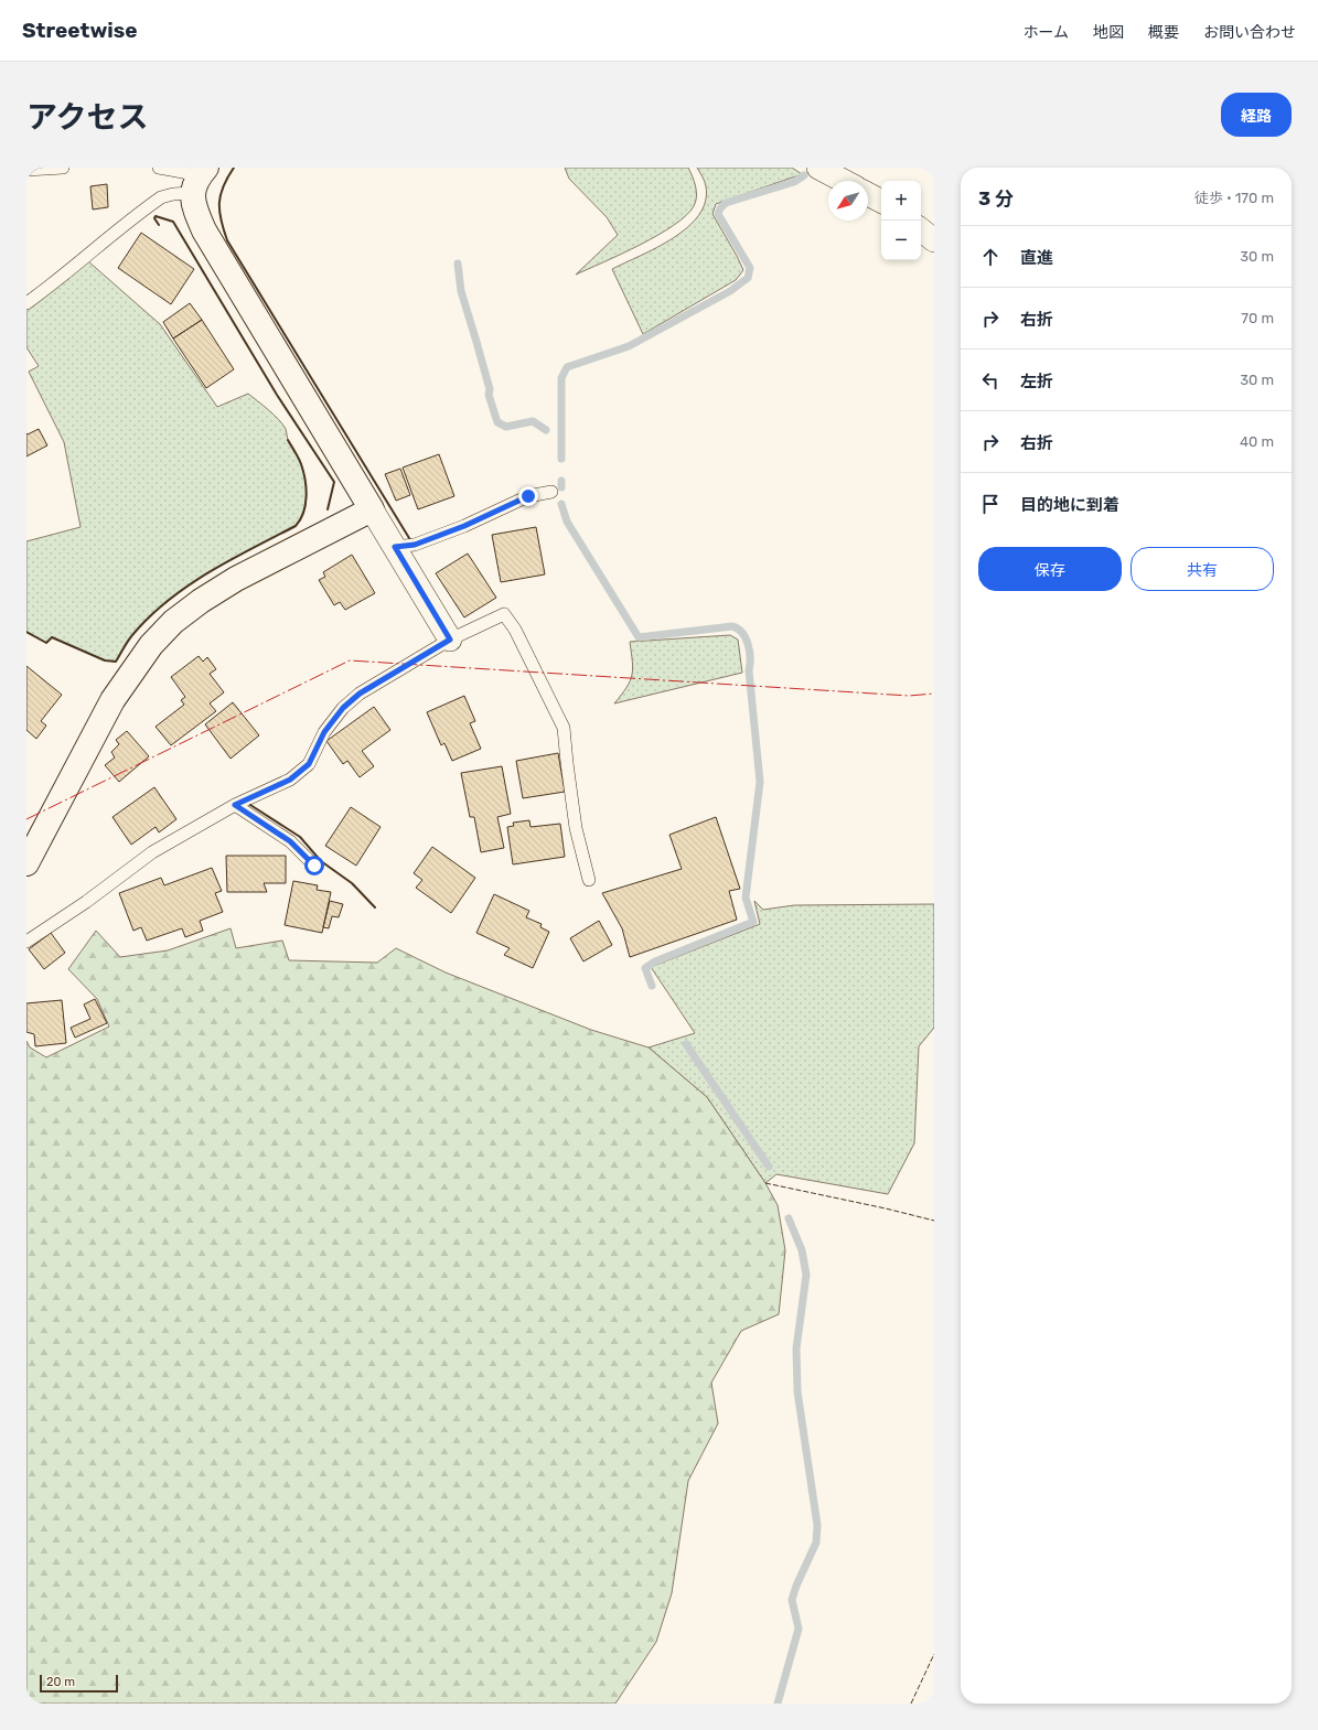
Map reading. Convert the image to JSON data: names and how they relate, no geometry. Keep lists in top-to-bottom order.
{
  "scale_bar": "20 m",
  "north": "bottom left",
  "page": {
    "header": "Streetwise",
    "nav": [
      "ホーム",
      "地図",
      "概要",
      "お問い合わせ"
    ],
    "title": "アクセス",
    "buttons": [
      "経路",
      ["保存", "共有"]
    ],
    "heading": ["3 分", "徒歩 · 170 m"],
    "map_buttons": ["+", "−"],
    "list": [
      ["直進", "30 m"],
      ["右折", "70 m"],
      ["左折", "30 m"],
      ["右折", "40 m"],
      "目的地に到着"
    ],
    "scale": "20 m"
  }
}
